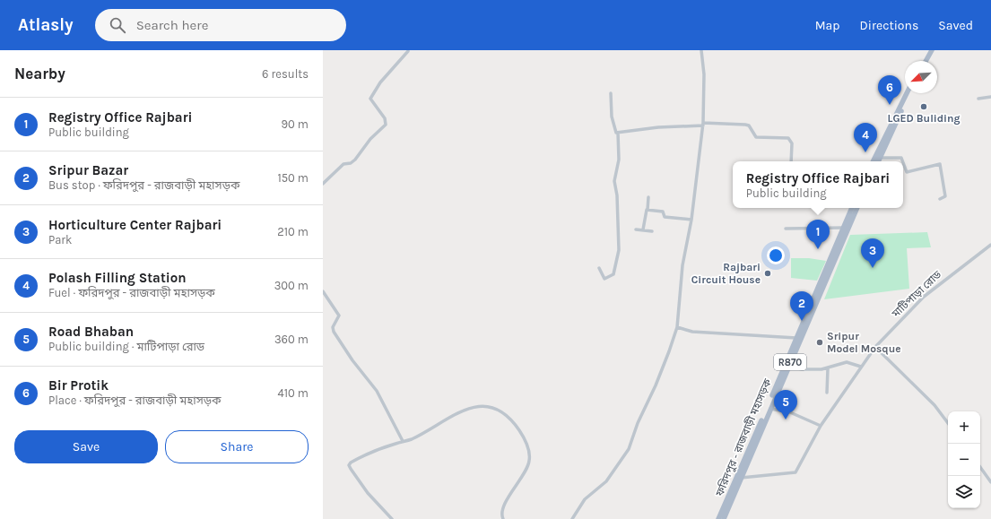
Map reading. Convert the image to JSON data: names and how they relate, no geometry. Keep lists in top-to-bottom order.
{
  "streets": {
    "main road": ["R870", "ফরিদপুর - রাজবাড়ী মহাসড়ক"],
    "street": ["মাটিপাড়া রোড"]
  },
  "crossings": [
    ["মাটিপাড়া রোড", "ফরিদপুর - রাজবাড়ী মহাসড়ক"]
  ],
  "places": ["LGED Buliding", "Rajbari Circuit House", "Sripur Model Mosque"],
  "north": "bottom left",
  "page": {
    "header": "Atlasly",
    "search": "Search here",
    "nav": ["Map", "Directions", "Saved"],
    "heading": ["Nearby", "6 results"],
    "pins": [
      "6",
      "4",
      "1",
      "3",
      "2",
      "5"
    ],
    "list": [
      {
        "mark": "1",
        "name": "Registry Office Rajbari",
        "note": "Public building",
        "value": "90 m"
      },
      {
        "mark": "2",
        "name": "Sripur Bazar",
        "note": "Bus stop · ফরিদপুর - রাজবাড়ী মহাসড়ক",
        "value": "150 m"
      },
      {
        "mark": "3",
        "name": "Horticulture Center Rajbari",
        "note": "Park",
        "value": "210 m"
      },
      {
        "mark": "4",
        "name": "Polash Filling Station",
        "note": "Fuel · ফরিদপুর - রাজবাড়ী মহাসড়ক",
        "value": "300 m"
      },
      {
        "mark": "5",
        "name": "Road Bhaban",
        "note": "Public building · মাটিপাড়া রোড",
        "value": "360 m"
      },
      {
        "mark": "6",
        "name": "Bir Protik",
        "note": "Place · ফরিদপুর - রাজবাড়ী মহাসড়ক",
        "value": "410 m"
      }
    ],
    "popup": ["Registry Office Rajbari", "Public building"],
    "map_buttons": ["+", "−"],
    "buttons": ["Save", "Share"]
  }
}
